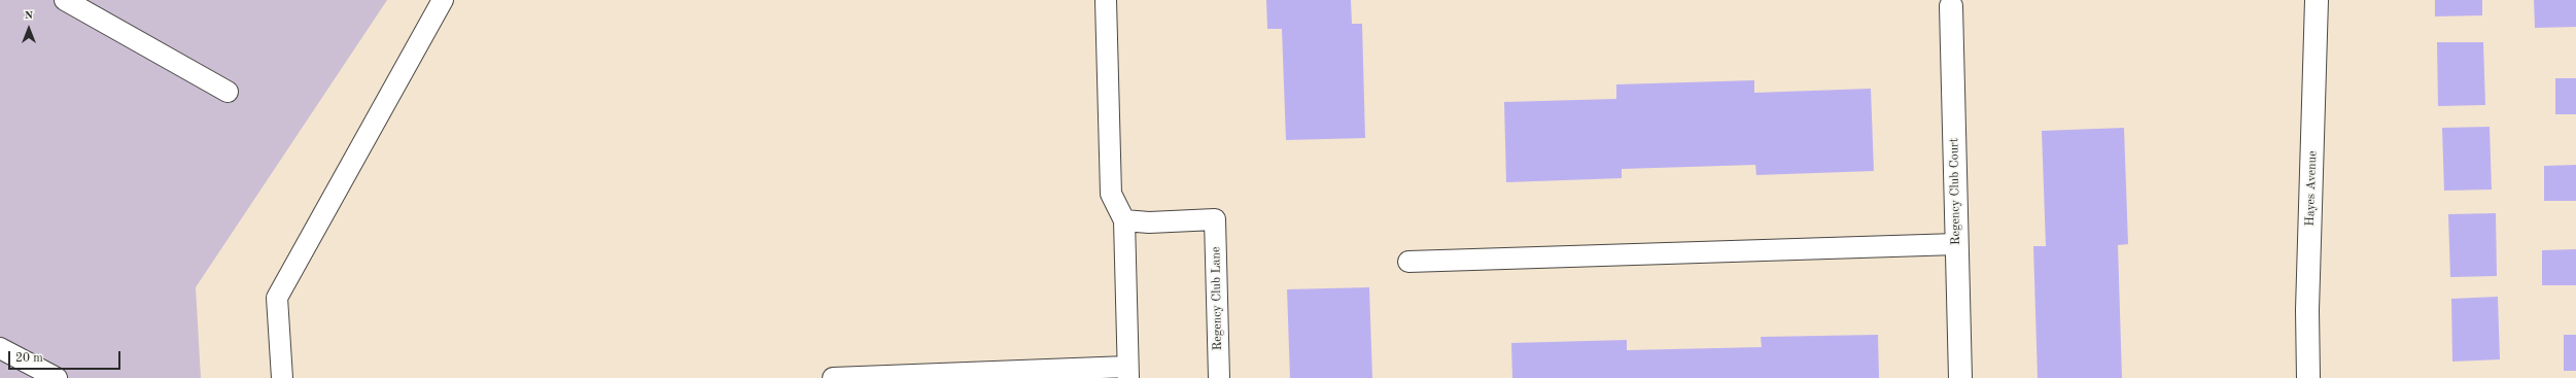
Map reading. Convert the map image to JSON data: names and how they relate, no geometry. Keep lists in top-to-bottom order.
{
  "streets": {
    "street": ["Hayes Avenue", "Regency Club Court"],
    "lane": ["Regency Club Lane"]
  },
  "scale_bar": "20 m",
  "north": "top"
}
